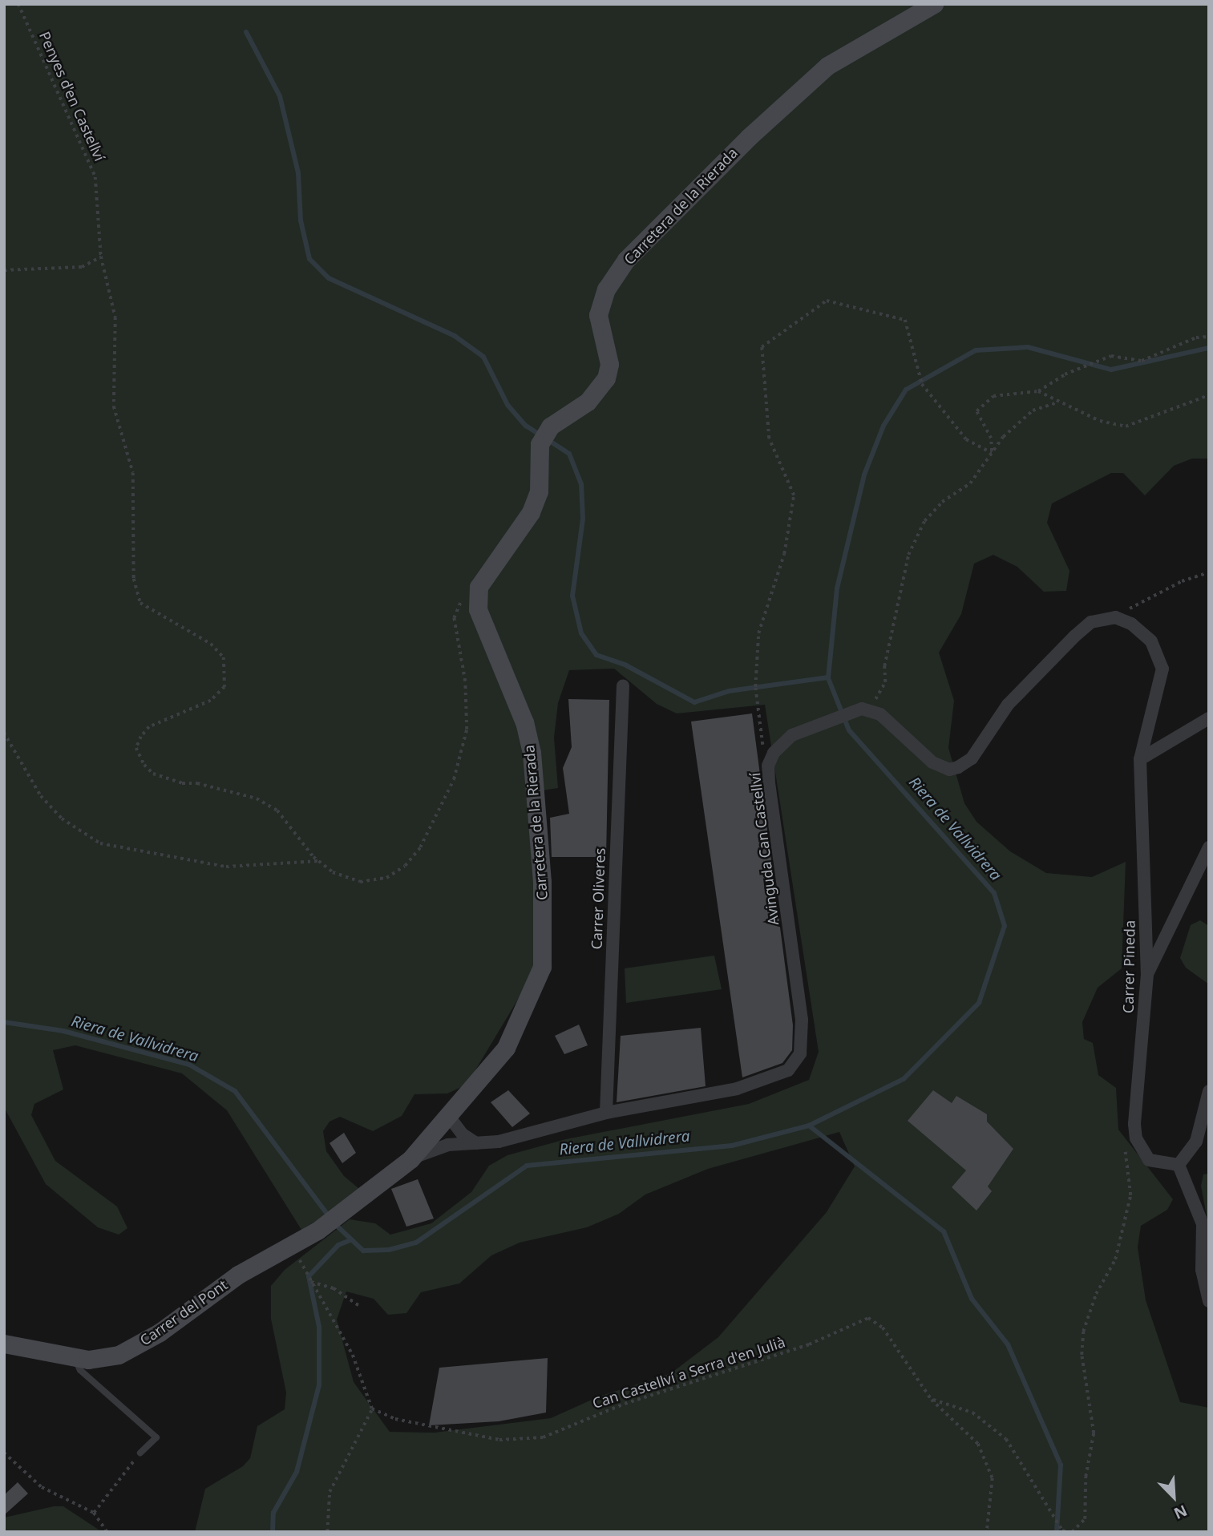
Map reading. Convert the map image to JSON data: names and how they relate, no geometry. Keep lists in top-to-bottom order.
{
  "streets": {
    "street": [
      "Carretera de la Rierada",
      "Avinguda Can Castellví",
      "Carrer Oliveres",
      "Carrer Pineda",
      "Carrer del Pont"
    ],
    "path": ["Penyes d'en Castellví", "Can Castellví a Serra d'en Julià"]
  },
  "crossings": [
    ["Penyes d'en Castellví", "Carretera de la Rierada"],
    ["Carretera de la Rierada", "Avinguda Can Castellví"],
    ["Carretera de la Rierada", "Carrer del Pont"],
    ["Avinguda Can Castellví", "Carrer Oliveres"]
  ],
  "water": ["Riera de Vallvidrera"],
  "north": "bottom right"
}
